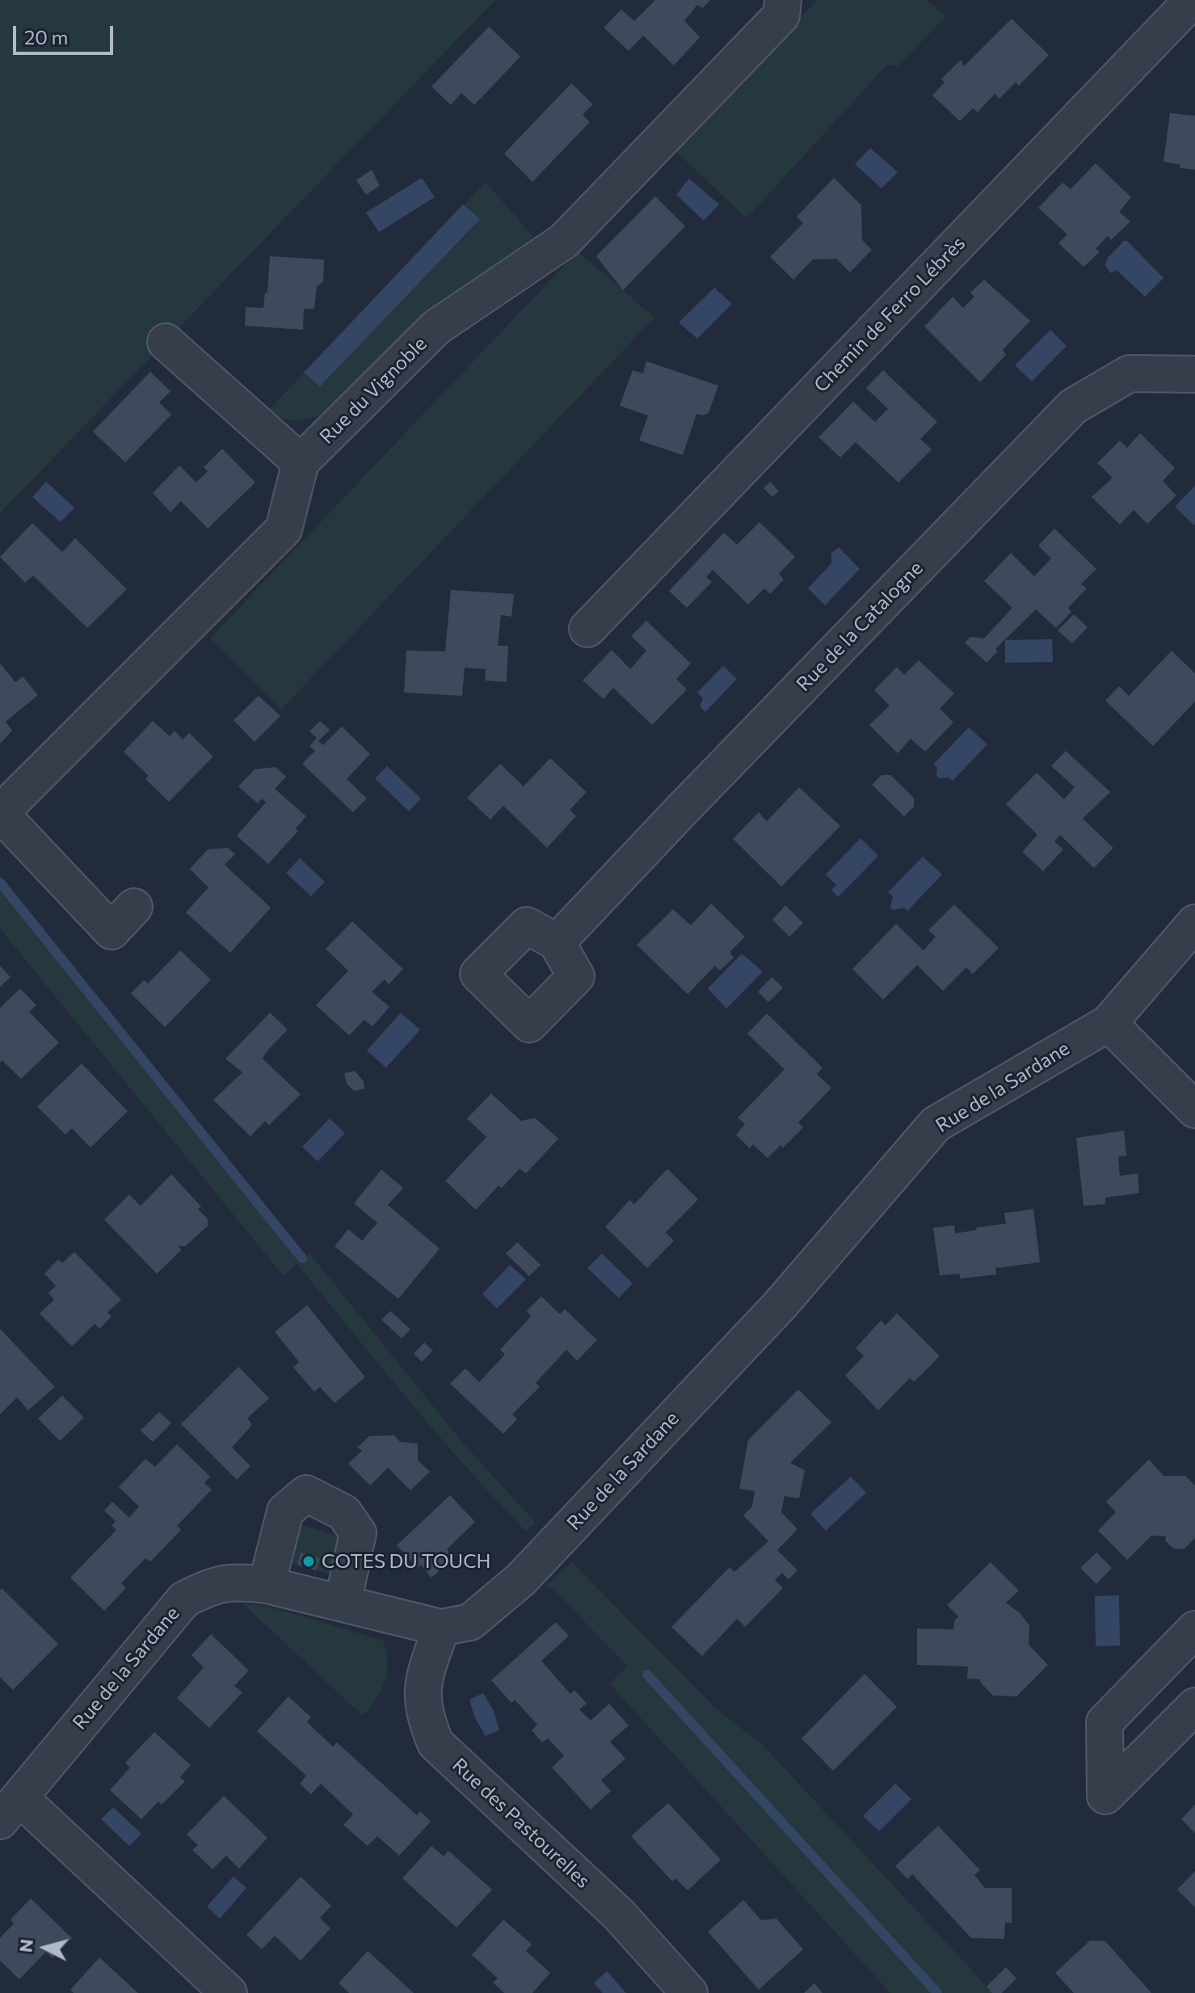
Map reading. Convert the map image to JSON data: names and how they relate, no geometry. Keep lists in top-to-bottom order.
{
  "streets": {
    "street": [
      "Chemin de Ferro Lébrès",
      "Rue du Vignoble",
      "Rue de la Catalogne",
      "Rue de la Sardane",
      "Rue des Pastourelles"
    ]
  },
  "crossings": [
    ["Rue de la Sardane", "Rue des Pastourelles"]
  ],
  "places": ["COTES DU TOUCH"],
  "scale_bar": "20 m",
  "north": "left"
}
